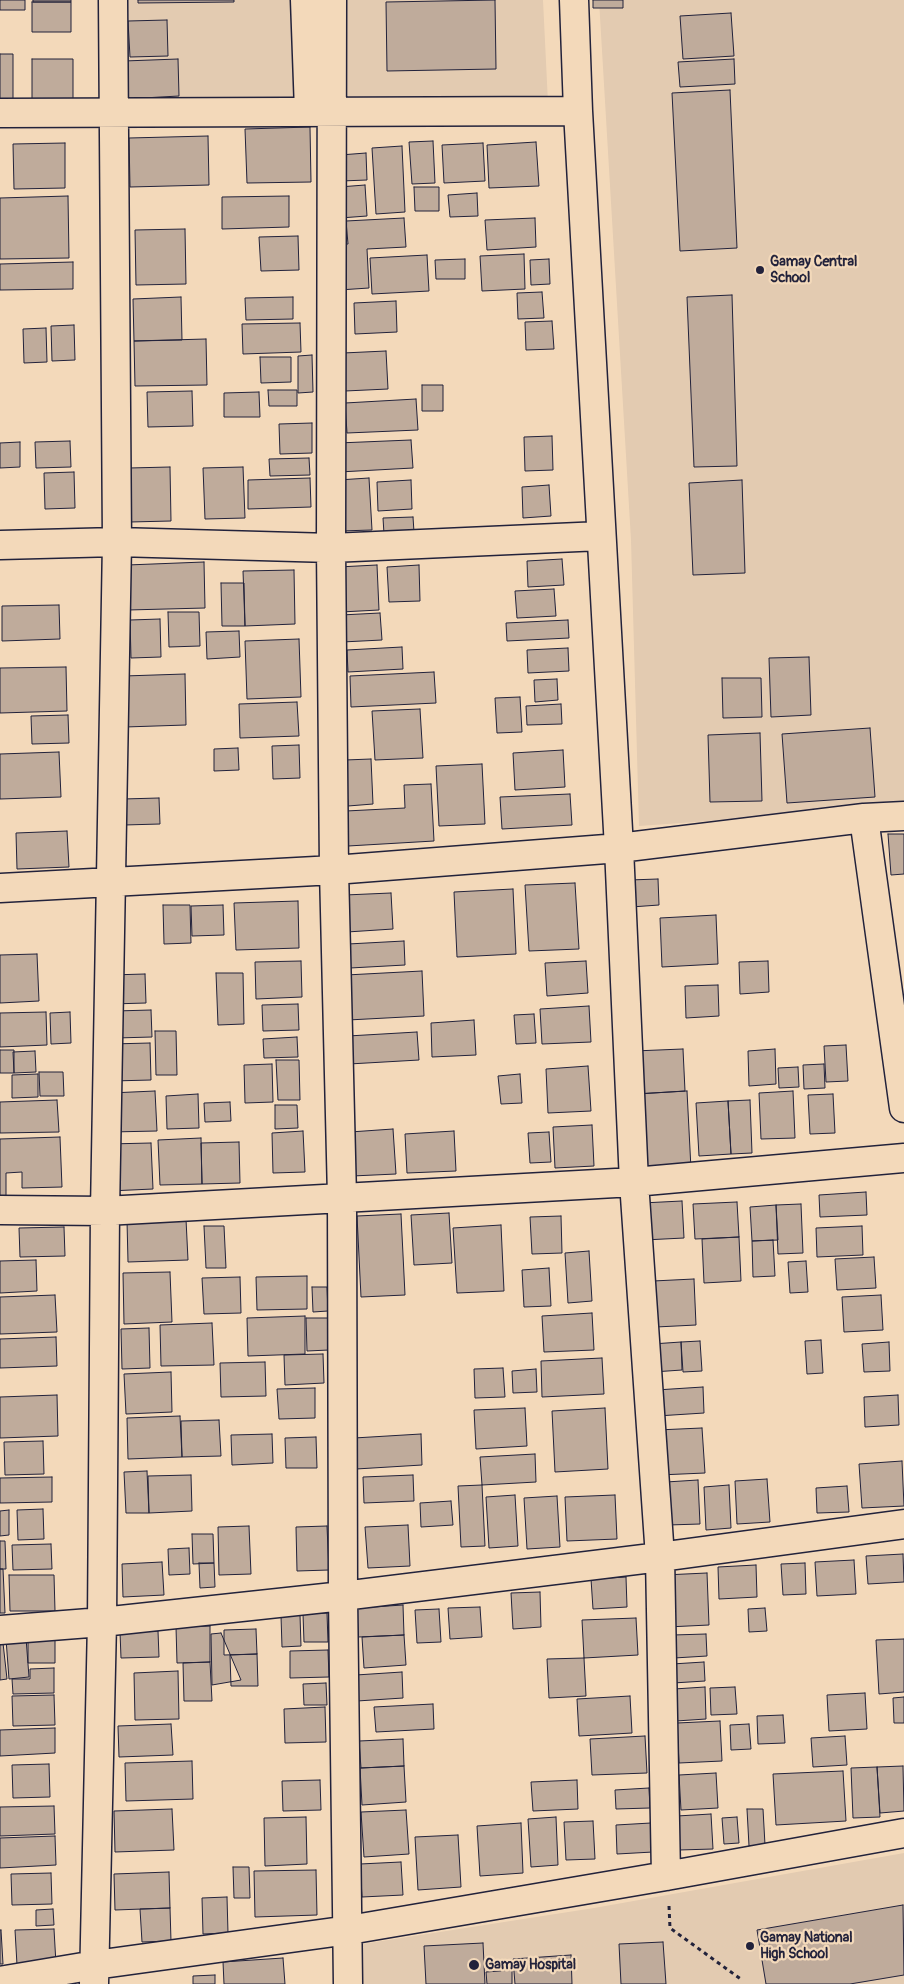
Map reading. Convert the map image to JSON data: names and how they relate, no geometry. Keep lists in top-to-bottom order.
{
  "places": ["Gamay Central School", "Gamay National High School", "Gamay Hospital"]
}
